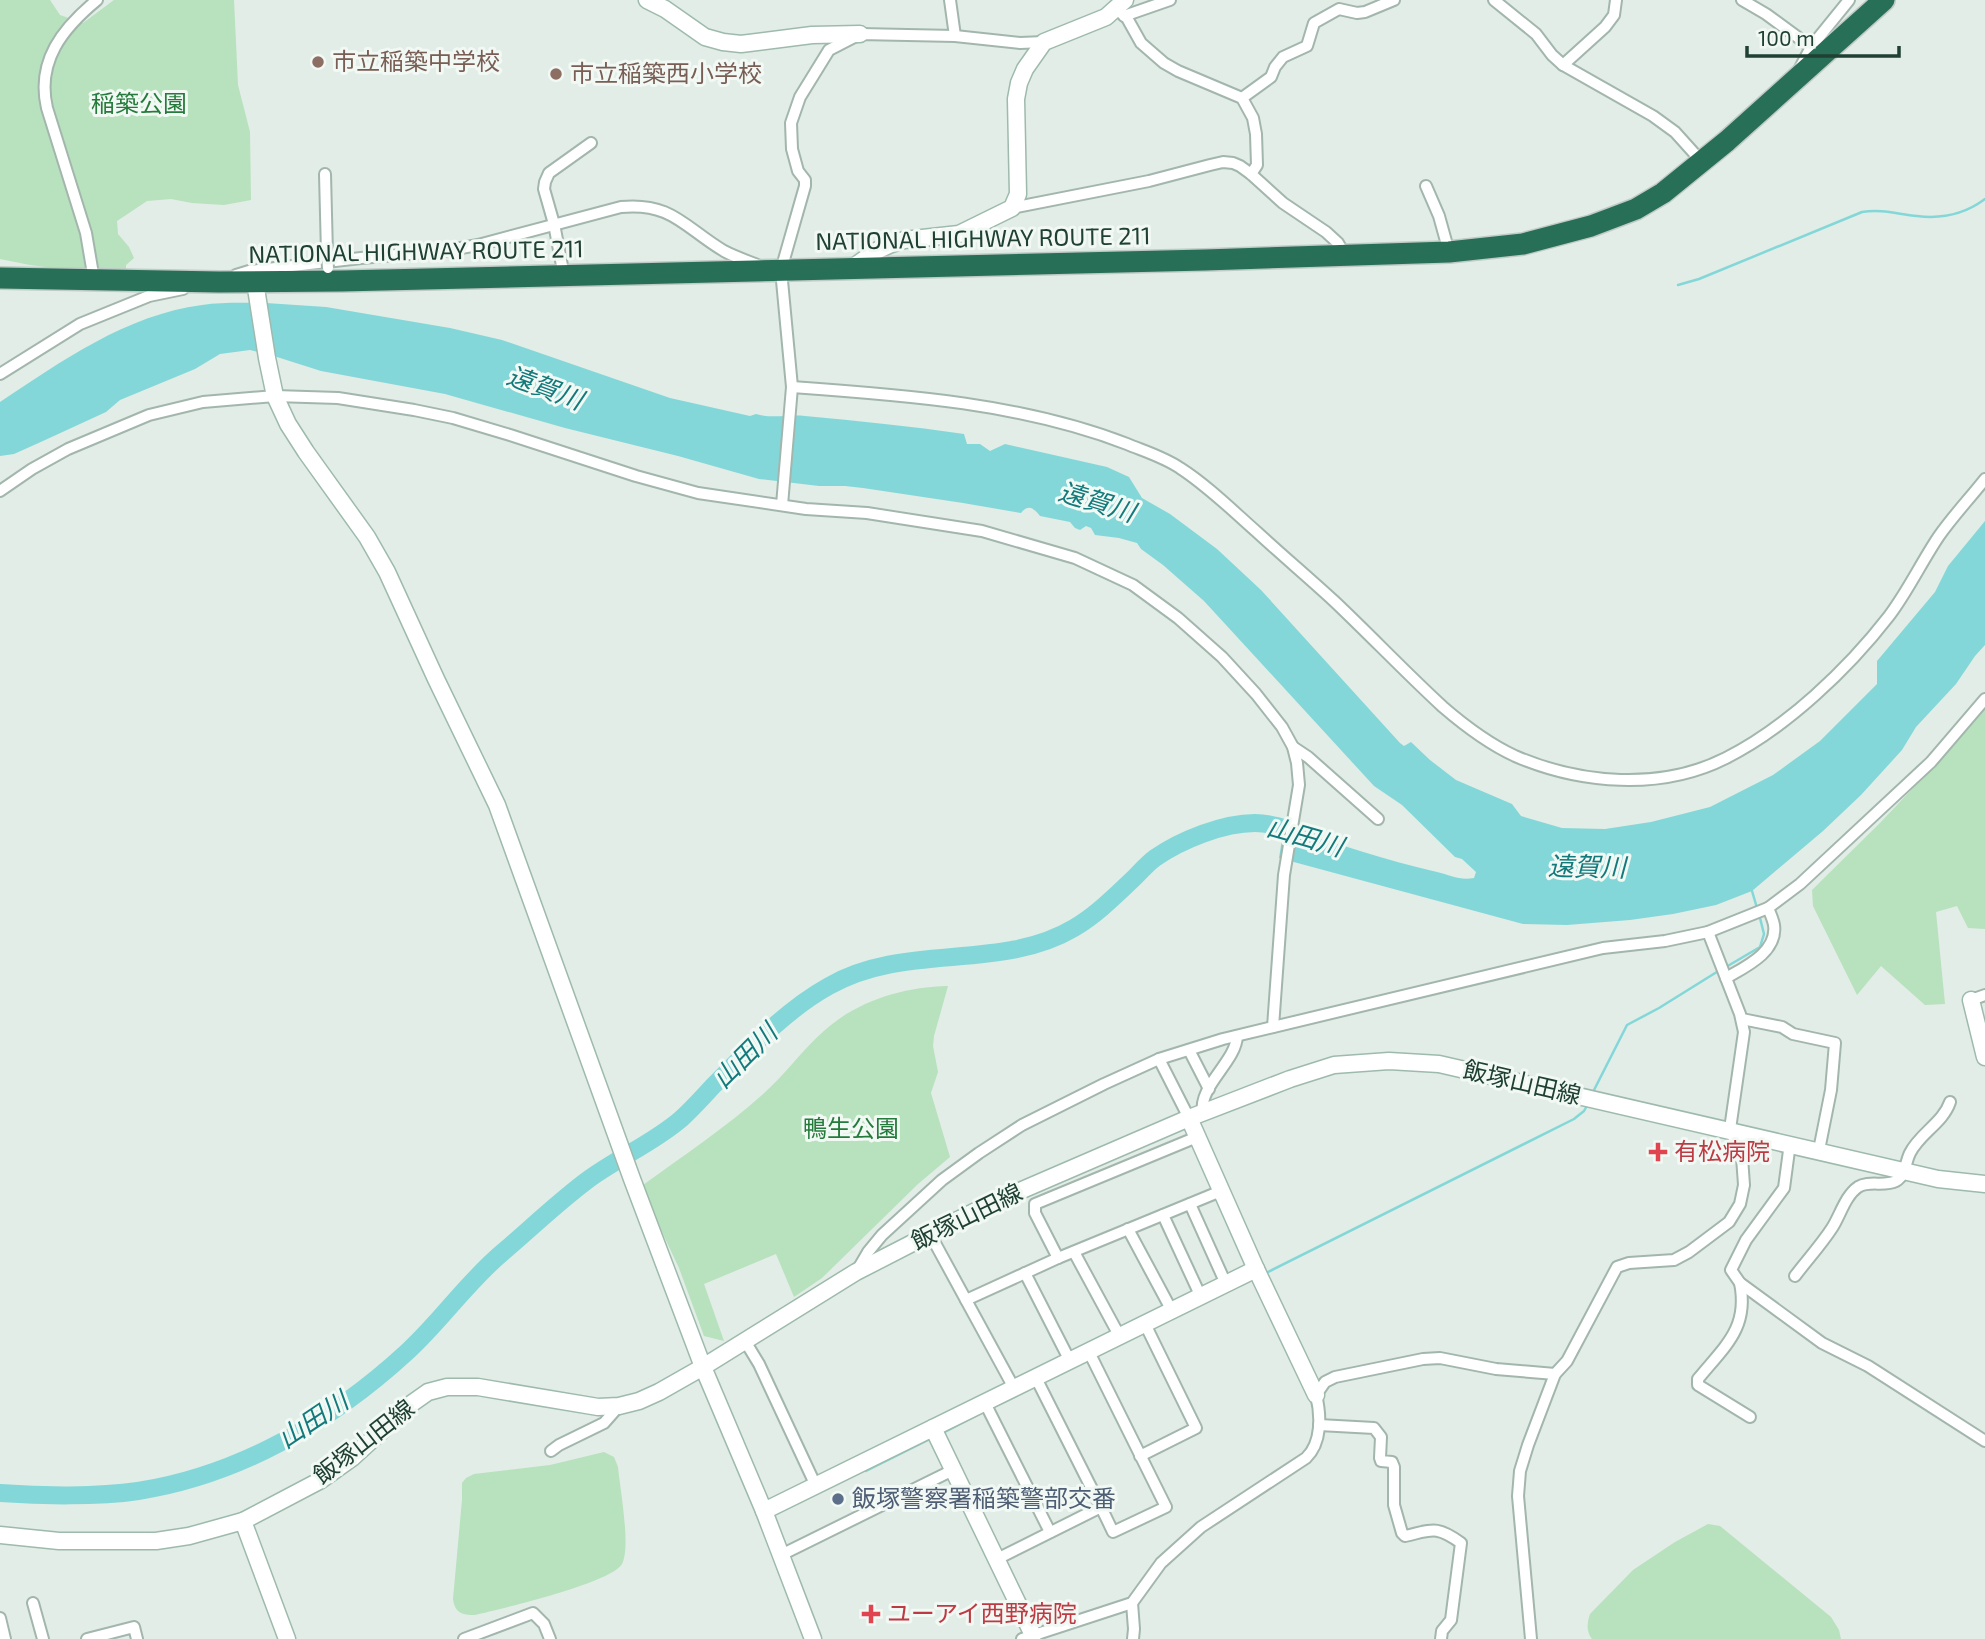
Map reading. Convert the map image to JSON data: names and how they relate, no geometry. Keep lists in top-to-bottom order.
{
  "streets": {
    "highway": ["NATIONAL HIGHWAY ROUTE 211"],
    "street": ["飯塚山田線"]
  },
  "water": ["遠賀川", "山田川"],
  "parks": ["稲築公園", "鴨生公園"],
  "places": {
    "other": ["市立稲築中学校", "市立稲築西小学校", "飯塚警察署稲築警部交番"],
    "health": ["有松病院", "ユーアイ西野病院"]
  },
  "scale_bar": "100 m"
}
